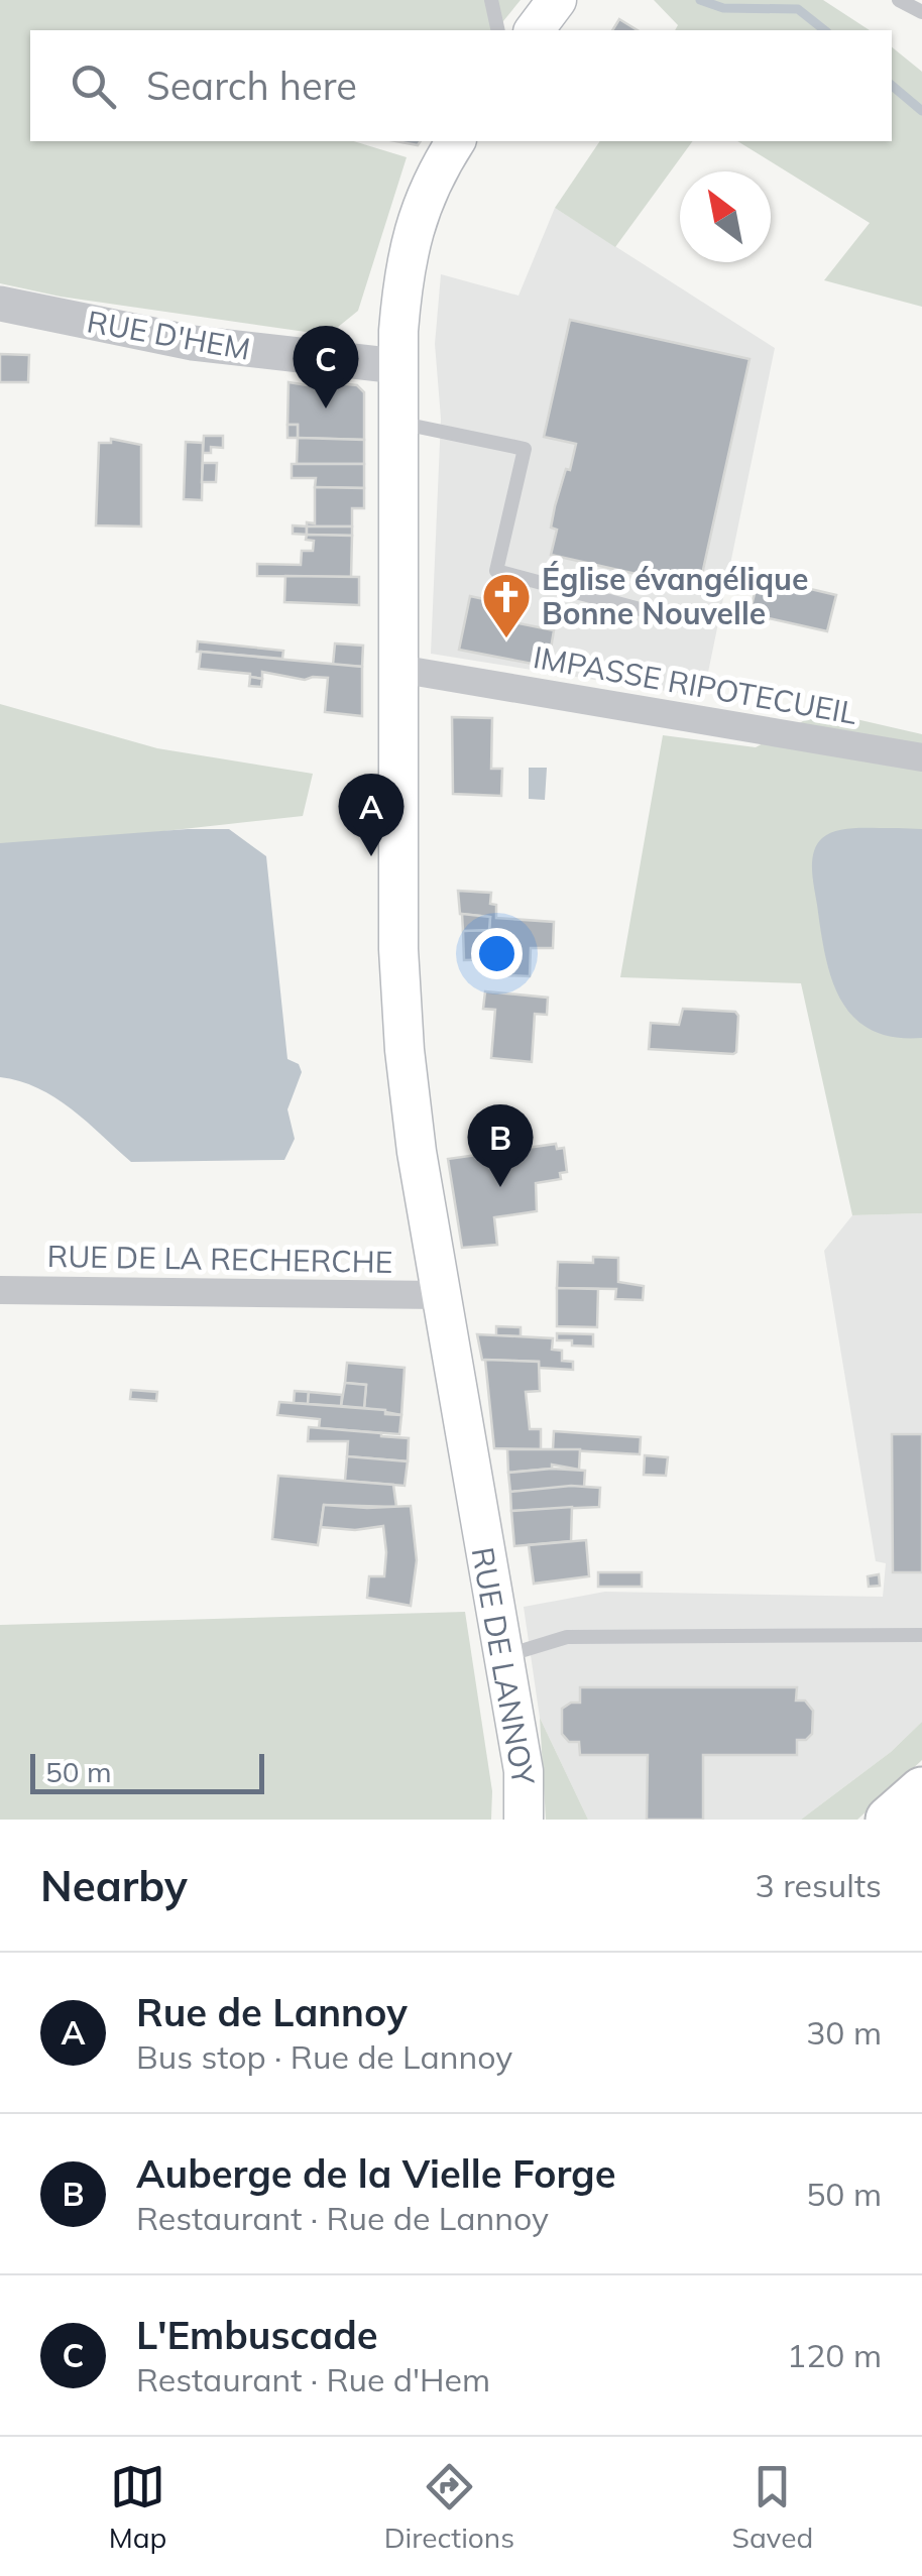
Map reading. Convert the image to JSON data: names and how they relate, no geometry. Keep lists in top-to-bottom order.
{
  "streets": {
    "main road": ["RUE DE LANNOY"],
    "street": ["RUE D'HEM", "IMPASSE RIPOTECUEIL", "RUE DE LA RECHERCHE"]
  },
  "crossings": [
    ["RUE D'HEM", "RUE DE LANNOY"],
    ["IMPASSE RIPOTECUEIL", "RUE DE LANNOY"],
    ["RUE DE LA RECHERCHE", "RUE DE LANNOY"]
  ],
  "places": {
    "church": ["Église évangélique Bonne Nouvelle"]
  },
  "scale_bar": "50 m",
  "north": "top left",
  "page": {
    "search": "Search here",
    "pins": ["C", "A", "B"],
    "scale": "50 m",
    "heading": ["Nearby", "3 results"],
    "list": [
      {
        "mark": "A",
        "name": "Rue de Lannoy",
        "note": "Bus stop · Rue de Lannoy",
        "value": "30 m"
      },
      {
        "mark": "B",
        "name": "Auberge de la Vielle Forge",
        "note": "Restaurant · Rue de Lannoy",
        "value": "50 m"
      },
      {
        "mark": "C",
        "name": "L'Embuscade",
        "note": "Restaurant · Rue d'Hem",
        "value": "120 m"
      }
    ],
    "nav": ["Map", "Directions", "Saved"]
  }
}
